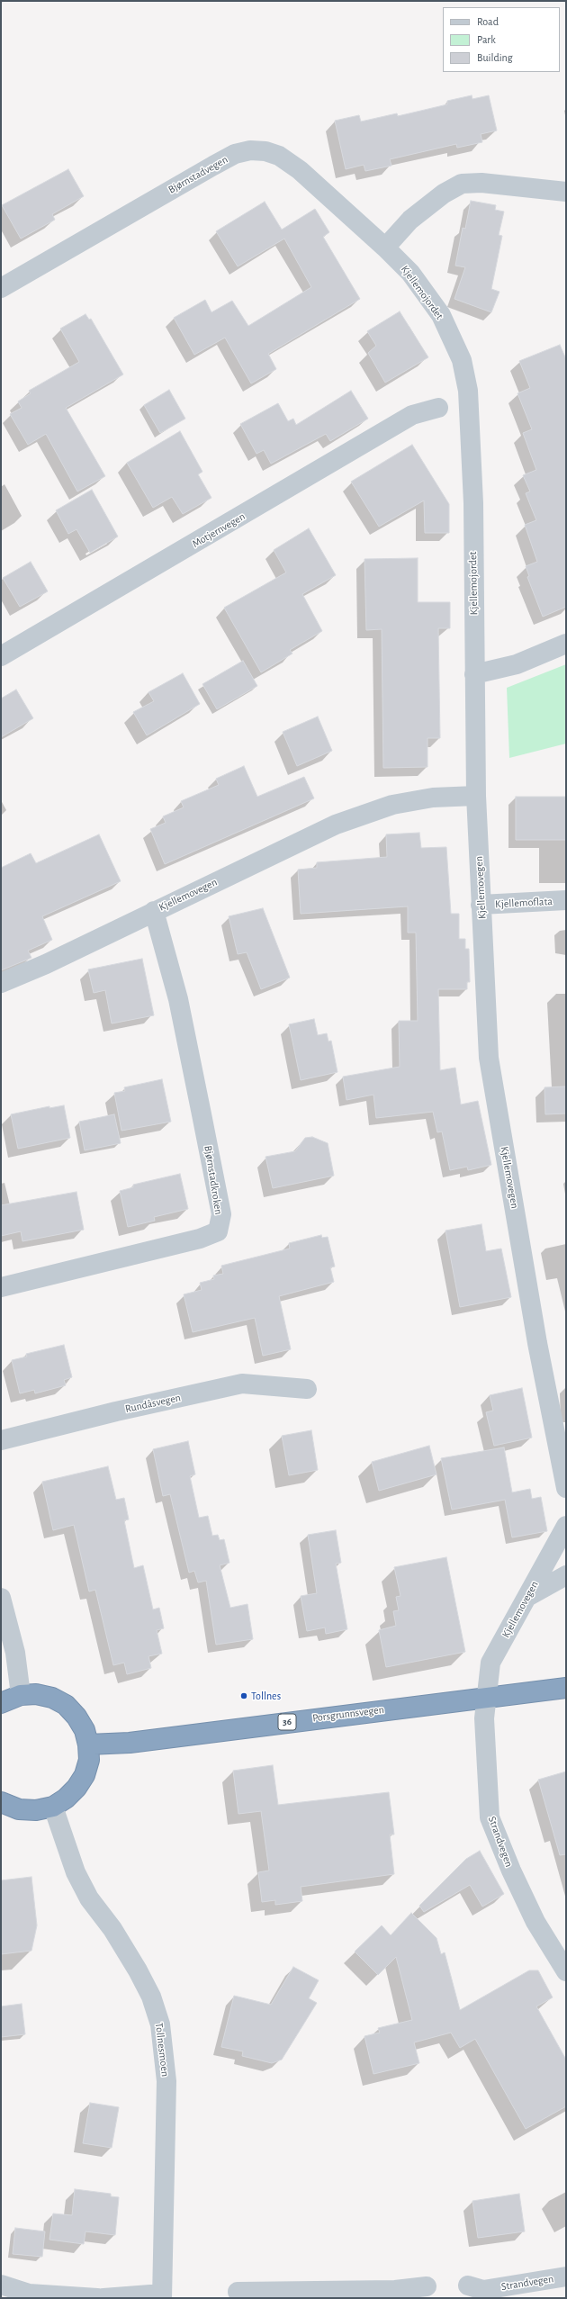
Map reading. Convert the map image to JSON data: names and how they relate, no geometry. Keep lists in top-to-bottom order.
{
  "streets": {
    "highway": ["Porsgrunnsvegen", "36"],
    "street": [
      "Bjørnstadvegen",
      "Kjellemojordet",
      "Motjernvegen",
      "Kjellemovegen",
      "Kjellemoflata",
      "Bjørnstadkroken",
      "Rundåsvegen",
      "Strandvegen",
      "Tollnesmoen"
    ]
  },
  "crossings": [
    ["Bjørnstadvegen", "Kjellemojordet"],
    ["Kjellemojordet", "Kjellemovegen"],
    ["Kjellemovegen", "Kjellemoflata"],
    ["Kjellemovegen", "Bjørnstadkroken"],
    ["Kjellemovegen", "Porsgrunnsvegen"],
    ["Kjellemovegen", "Strandvegen"],
    ["Porsgrunnsvegen", "Strandvegen"]
  ],
  "places": ["Tollnes"],
  "legend": ["Road", "Park", "Building"]
}
